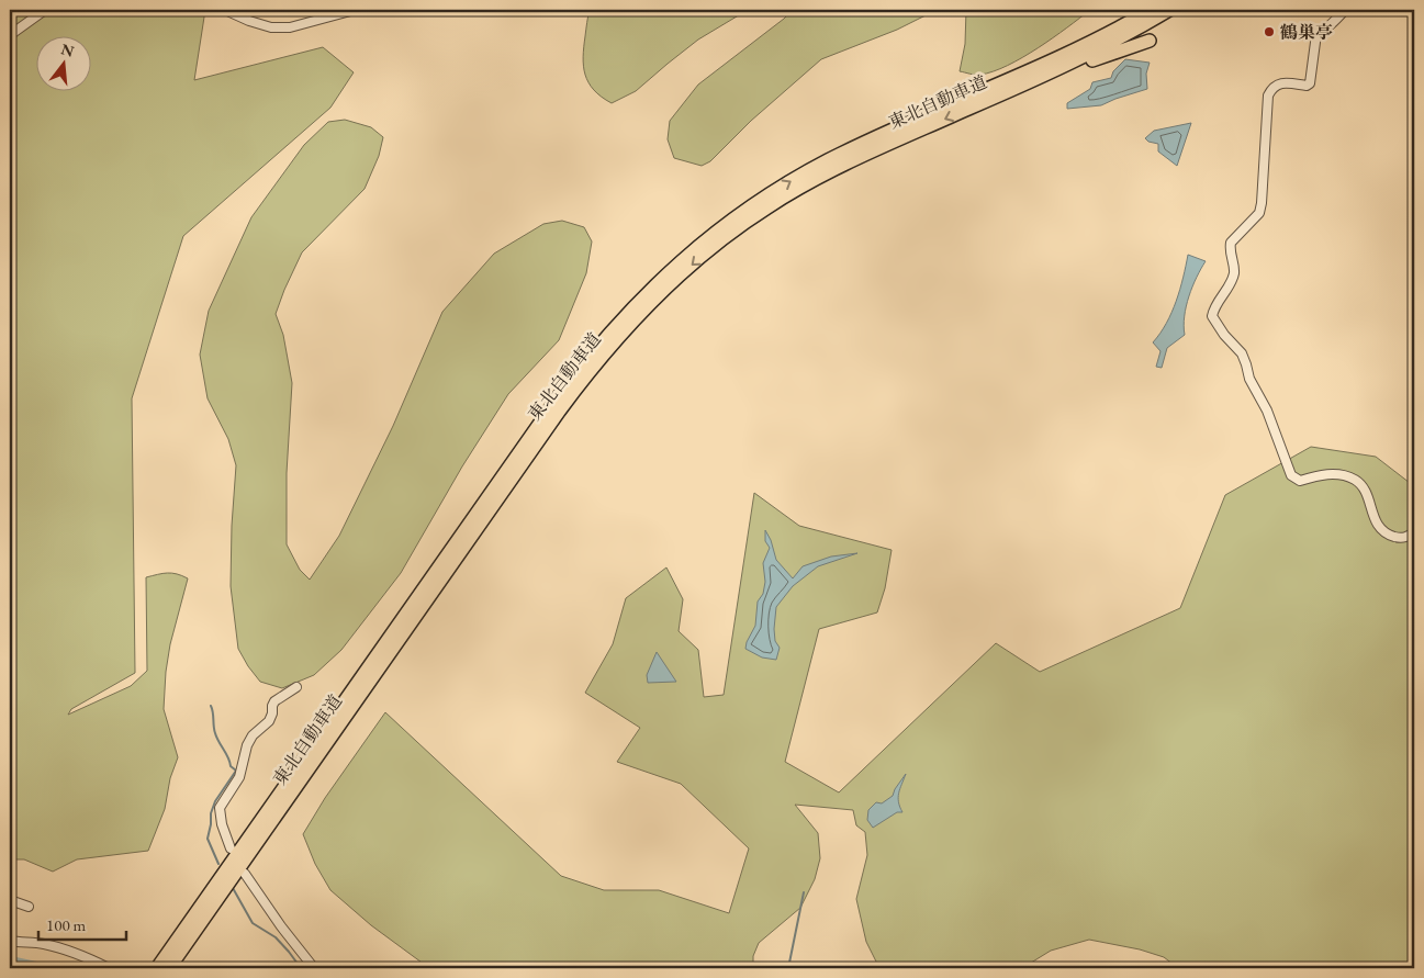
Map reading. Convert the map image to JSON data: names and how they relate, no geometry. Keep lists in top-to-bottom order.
{
  "streets": {
    "highway": ["東北自動車道"]
  },
  "places": ["鶴巣亭"],
  "scale_bar": "100 m",
  "north": "top"
}
